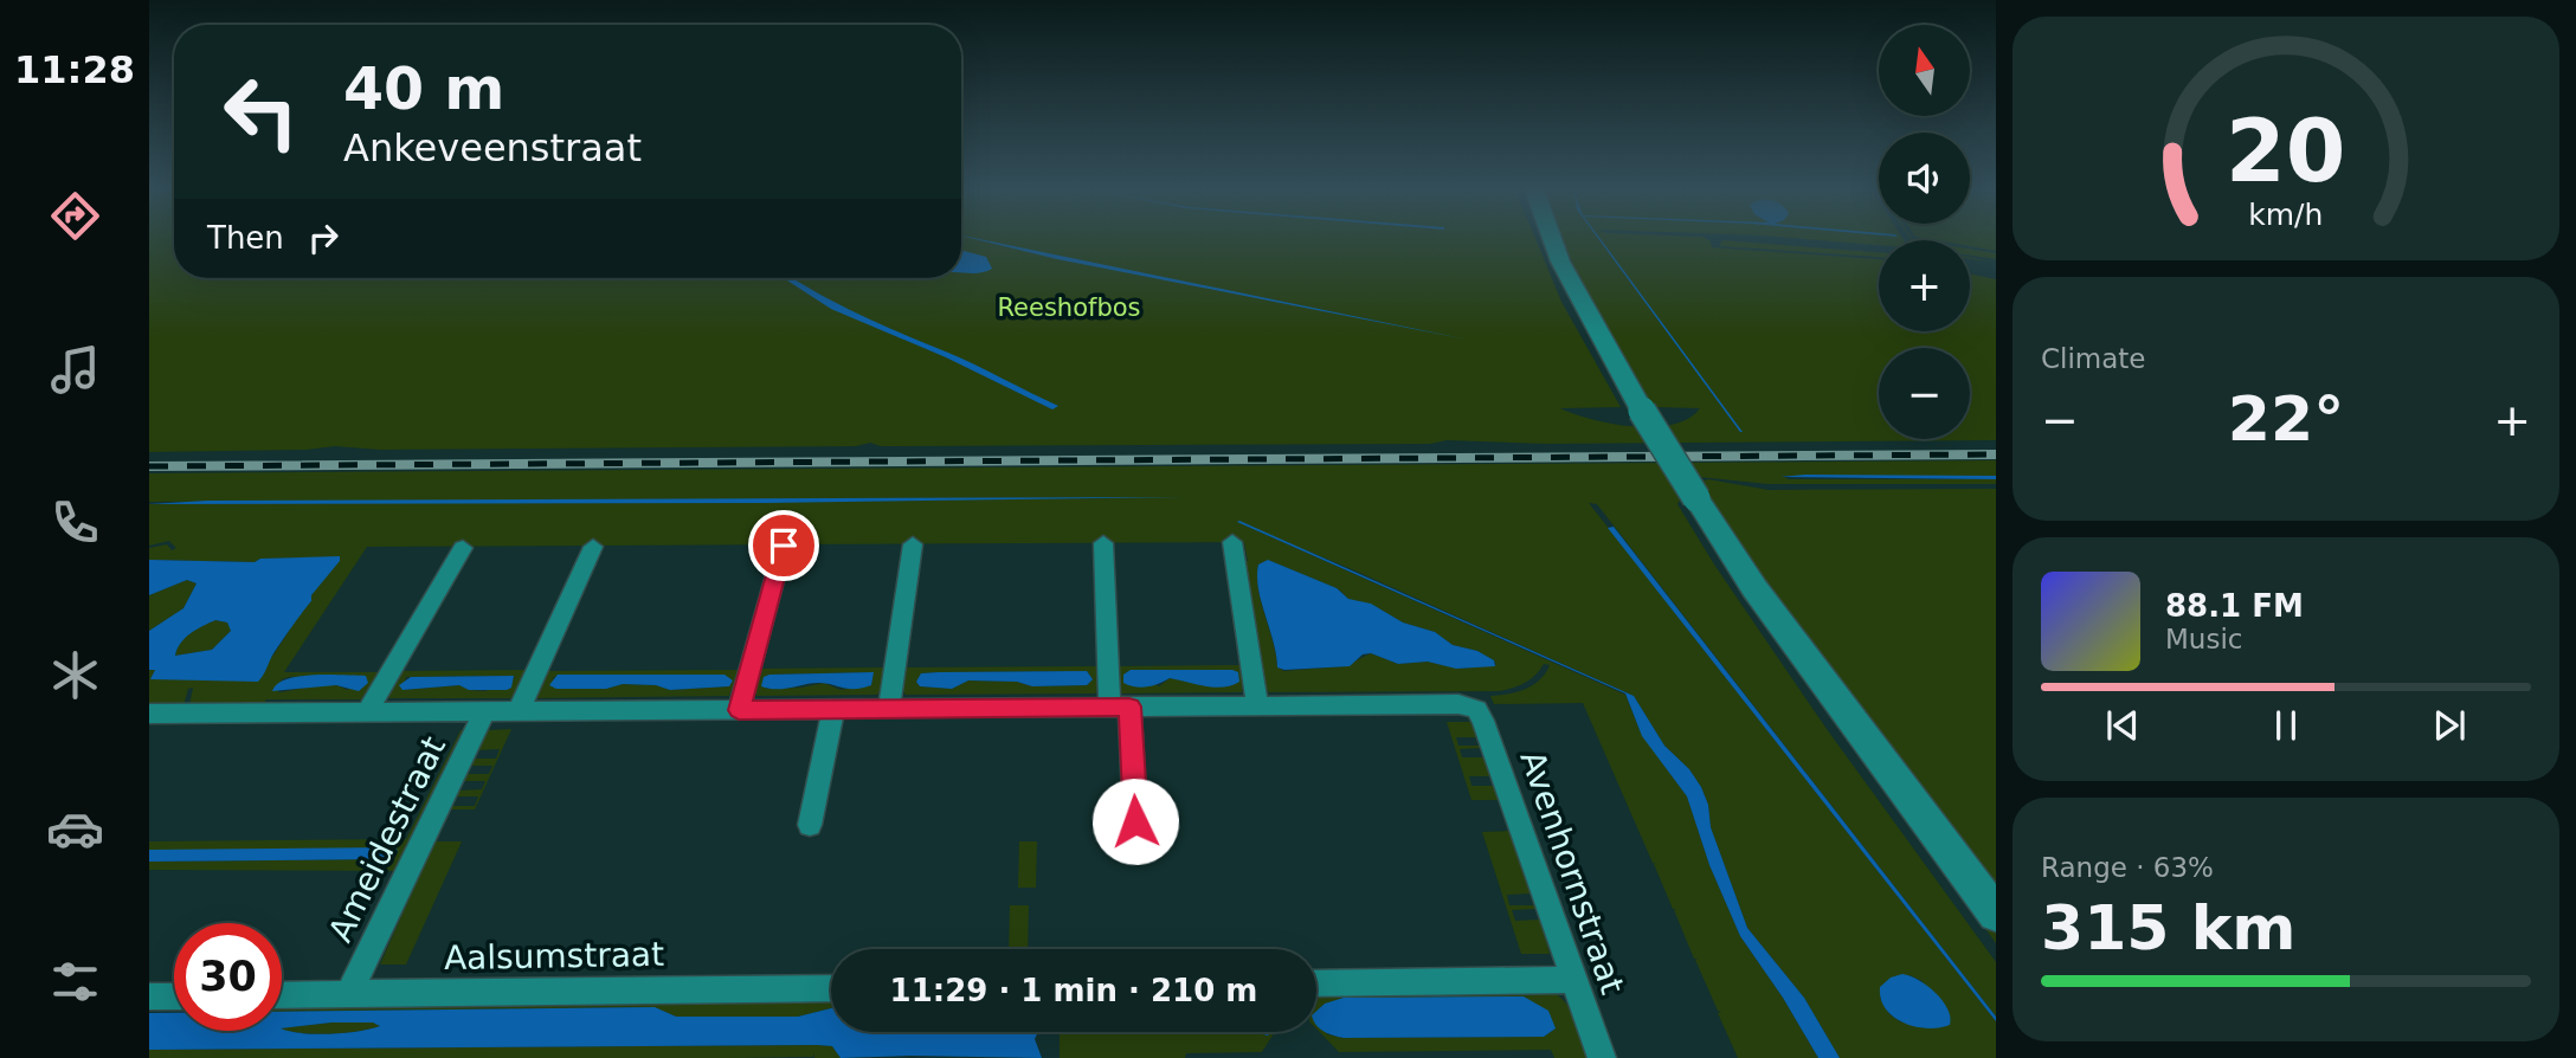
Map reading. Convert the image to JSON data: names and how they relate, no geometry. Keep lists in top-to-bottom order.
{
  "streets": {
    "street": ["Ameidestraat", "Avenhornstraat", "Aalsumstraat"]
  },
  "crossings": [
    ["Ameidestraat", "Aalsumstraat"]
  ],
  "parks": ["Reeshofbos"],
  "north": "top",
  "page": {
    "tabs": "11:28",
    "map_buttons": ["+", "−"],
    "turn": ["40 m", "Ankeveenstraat"],
    "then": "Then",
    "tile": [
      "Climate",
      ["Range · 63%", "315 km"]
    ],
    "heat": ["−", "22°", "+"],
    "song": ["88.1 FM", "Music"],
    "limit": "30",
    "trip": "11:29 · 1 min · 210 m",
    "gauge": ["20", "km/h"]
  }
}
